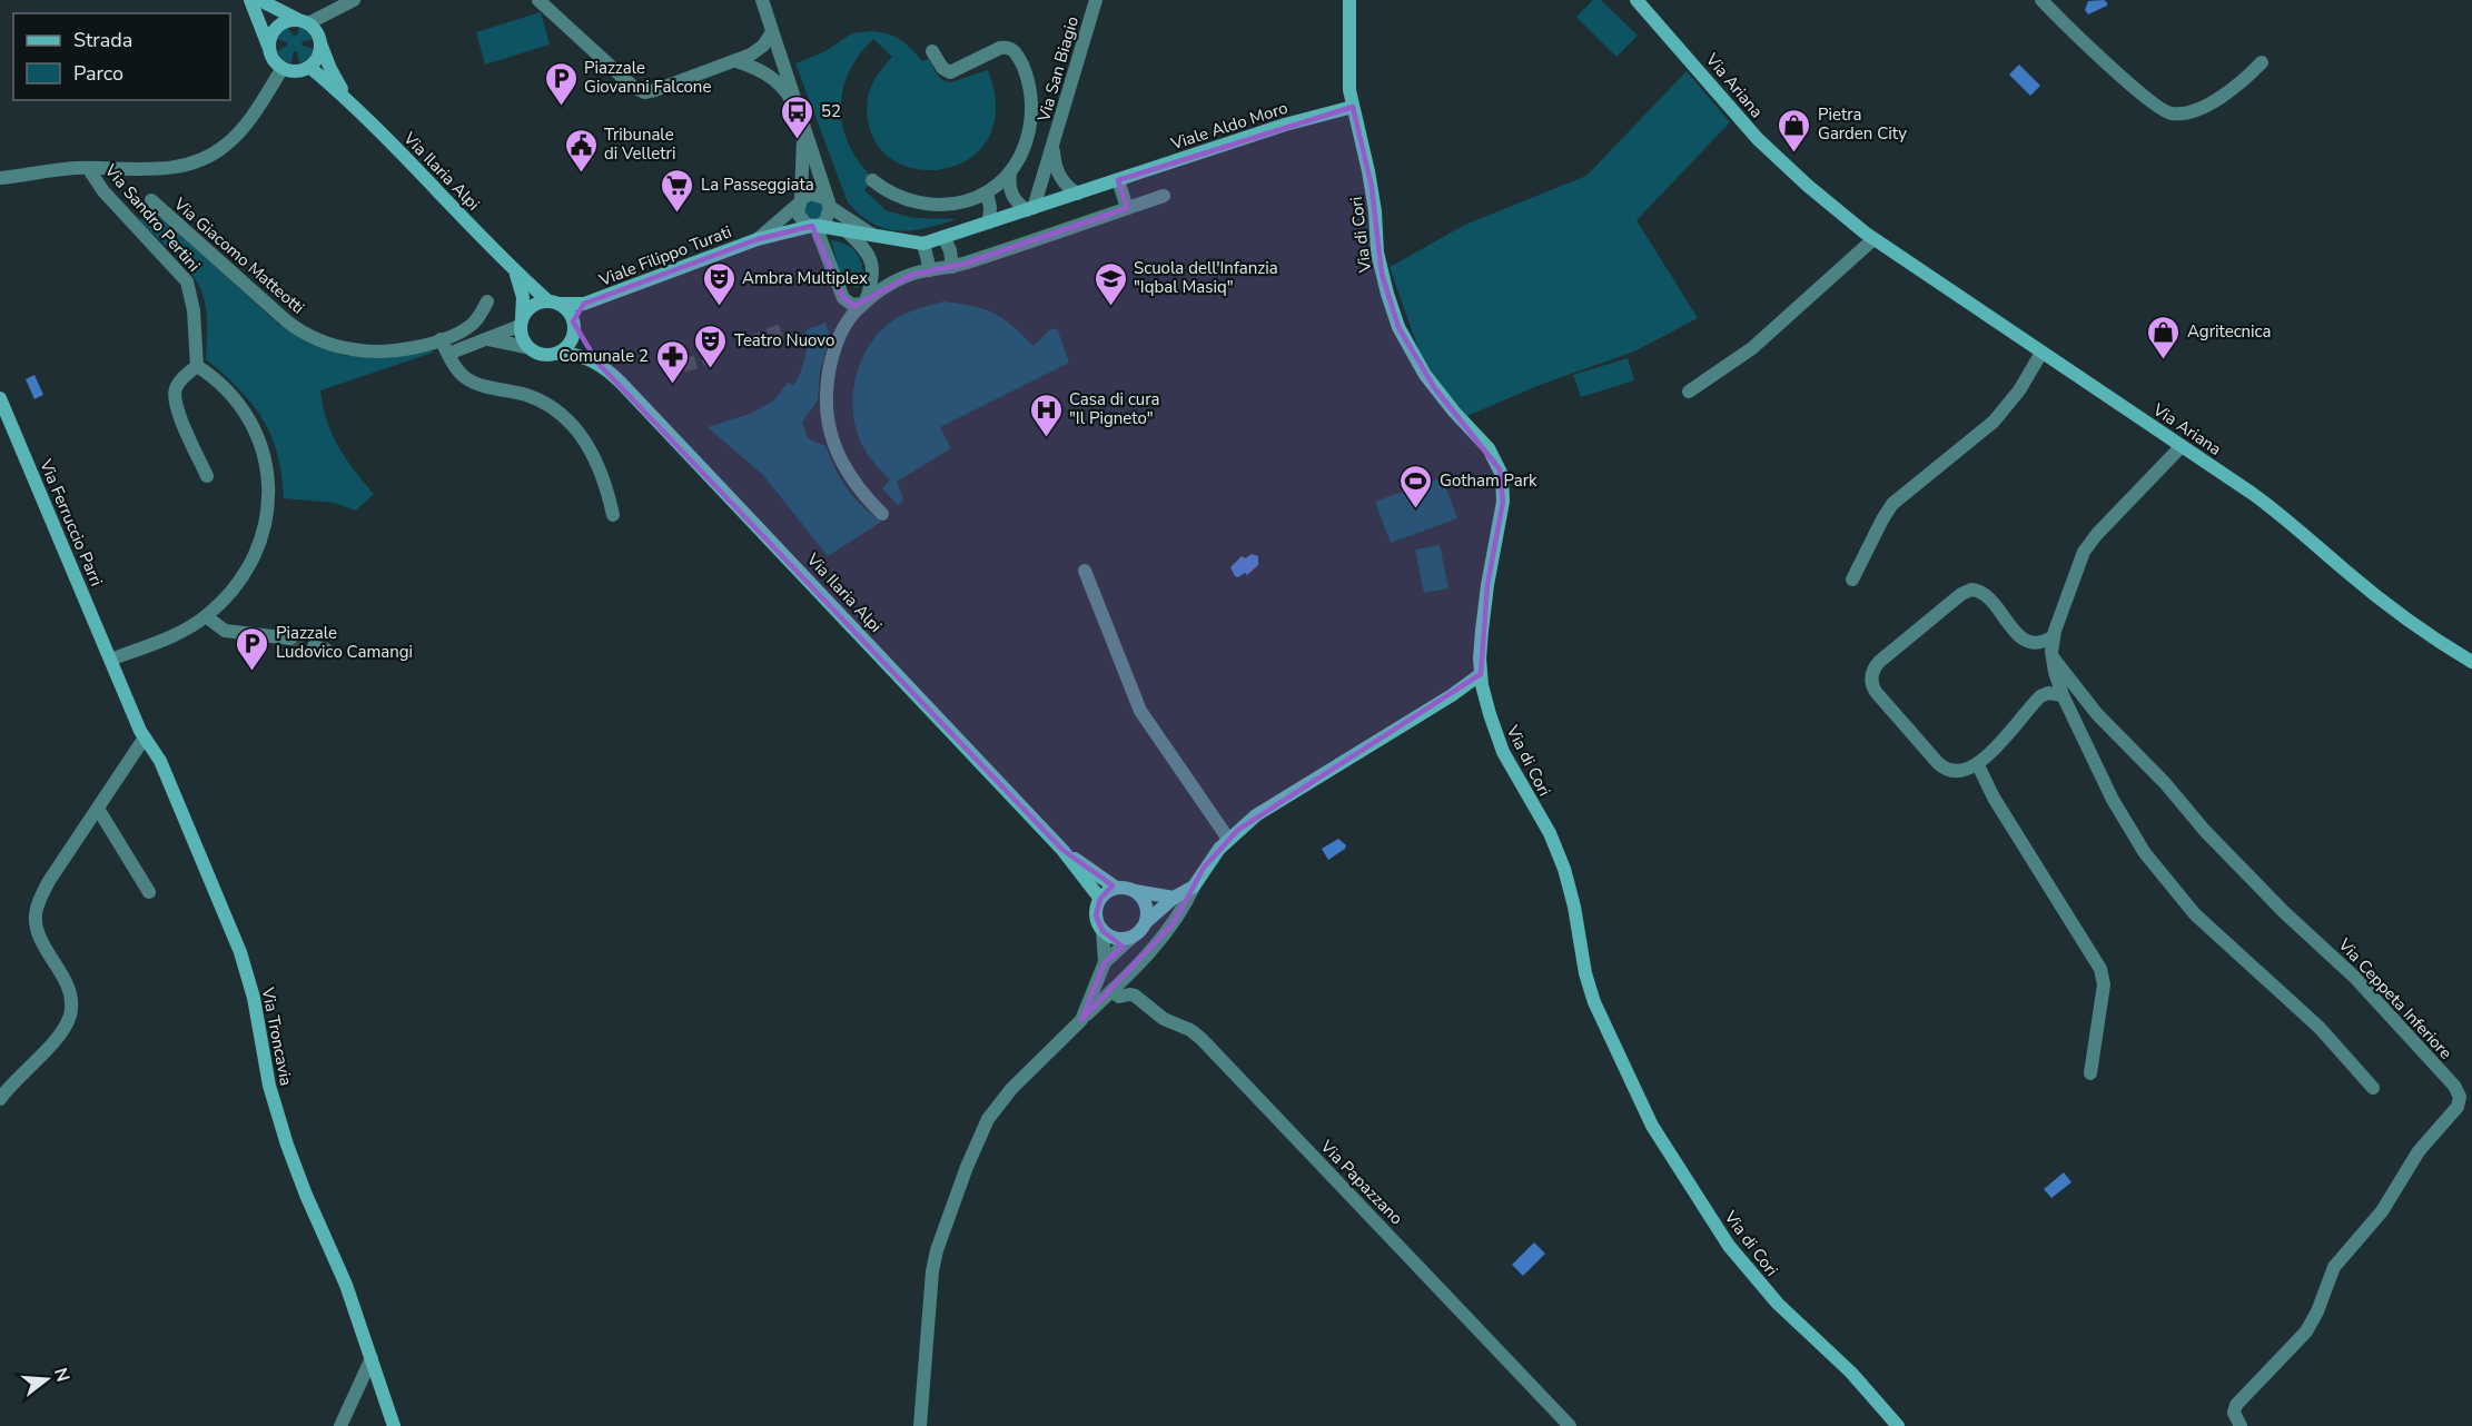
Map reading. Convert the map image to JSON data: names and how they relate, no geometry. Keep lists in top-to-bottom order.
{
  "streets": {
    "street": [
      "Via San Biagio",
      "Via Ariana",
      "Viale Aldo Moro",
      "Via Ilaria Alpi",
      "Via Sandro Pertini",
      "Via di Cori",
      "Via Giacomo Matteotti",
      "Viale Filippo Turati",
      "Via Ferruccio Parri",
      "Via Ceppeta Inferiore",
      "Via Troncavia",
      "Via Papazzano"
    ]
  },
  "crossings": [
    ["Via San Biagio", "Viale Aldo Moro"],
    ["Viale Aldo Moro", "Via di Cori"],
    ["Via Ilaria Alpi", "Viale Filippo Turati"],
    ["Via Ferruccio Parri", "Via Troncavia"]
  ],
  "places": {
    "parking": ["Piazzale Giovanni Falcone", "Piazzale Ludovico Camangi"],
    "bus stop": ["52"],
    "shop": ["Pietra Garden City", "Agritecnica"],
    "public building": ["Tribunale di Velletri"],
    "supermarket": ["La Passeggiata"],
    "theatre": ["Ambra Multiplex", "Teatro Nuovo"],
    "school or university": ["Scuola dell'Infanzia \"Iqbal Masiq\""],
    "pharmacy": ["Comunale 2"],
    "hospital": ["Casa di cura \"Il Pigneto\""],
    "sports": ["Gotham Park"]
  },
  "legend": ["Strada", "Parco"],
  "north": "right"
}
